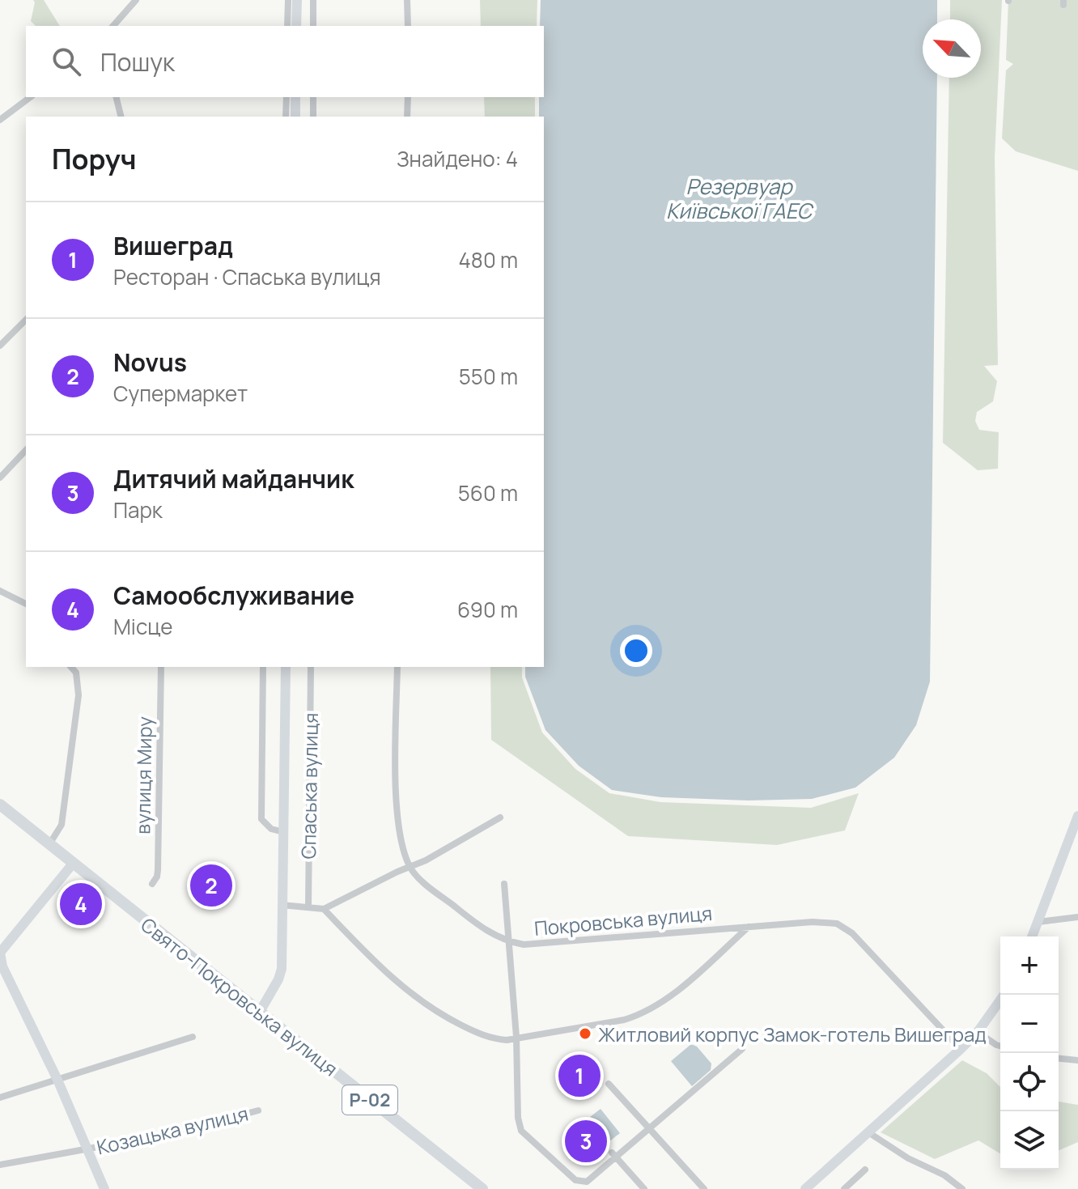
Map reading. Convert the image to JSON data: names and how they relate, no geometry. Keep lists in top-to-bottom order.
{
  "streets": {
    "main road": ["Свято-Покровська вулиця", "Р-02"],
    "street": [
      "вулиця Миру",
      "Спаська вулиця",
      "Покровська вулиця",
      "Козацька вулиця"
    ]
  },
  "crossings": [
    ["Спаська вулиця", "Свято-Покровська вулиця"]
  ],
  "water": ["Резервуар Київської ГАЕС"],
  "places": ["Житловий корпус Замок-готель Вишеград"],
  "north": "top left",
  "page": {
    "search": "Пошук",
    "heading": ["Поруч", "Знайдено: 4"],
    "list": [
      {
        "mark": "1",
        "name": "Вишеград",
        "note": "Ресторан · Спаська вулиця",
        "value": "480 m"
      },
      {
        "mark": "2",
        "name": "Novus",
        "note": "Супермаркет",
        "value": "550 m"
      },
      {
        "mark": "3",
        "name": "Дитячий майданчик",
        "note": "Парк",
        "value": "560 m"
      },
      {
        "mark": "4",
        "name": "Самообслуживание",
        "note": "Місце",
        "value": "690 m"
      }
    ],
    "pins": [
      "2",
      "4",
      "1",
      "3"
    ],
    "map_buttons": ["+", "−"]
  }
}
